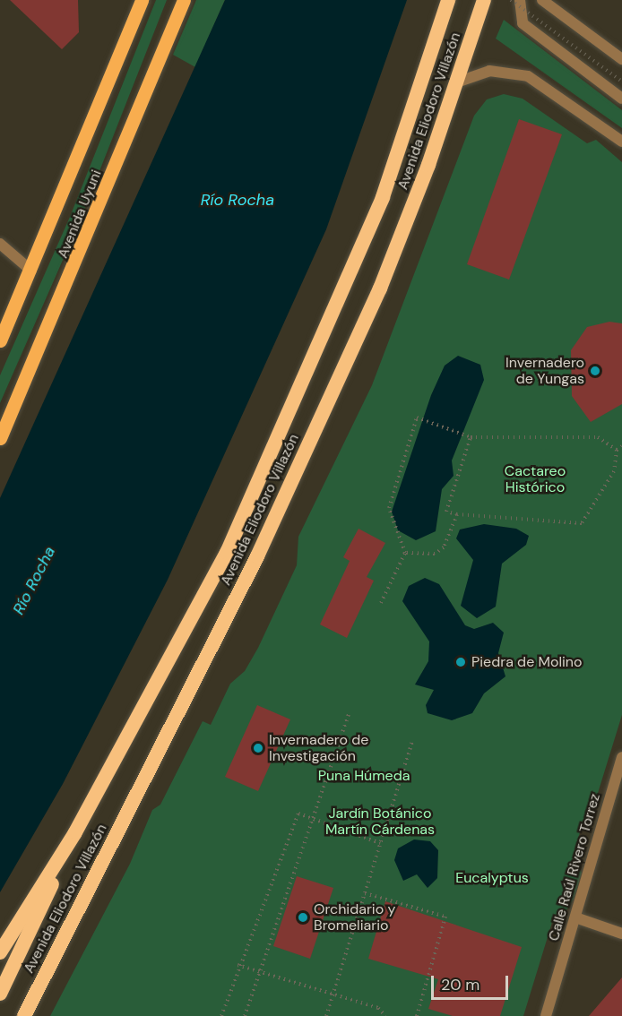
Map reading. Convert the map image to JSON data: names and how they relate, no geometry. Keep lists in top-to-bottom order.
{
  "streets": {
    "highway": ["Avenida Eliodoro Villazón"],
    "main road": ["Avenida Uyuni"],
    "street": ["Calle Raúl Rivero Torrez"]
  },
  "water": ["Río Rocha"],
  "parks": [
    "Cactareo Histórico",
    "Puna Húmeda",
    "Jardín Botánico Martín Cárdenas",
    "Eucalyptus"
  ],
  "places": [
    "Invernadero de Yungas",
    "Piedra de Molino",
    "Invernadero de Investigación",
    "Orchidario y Bromeliario"
  ],
  "scale_bar": "20 m"
}
